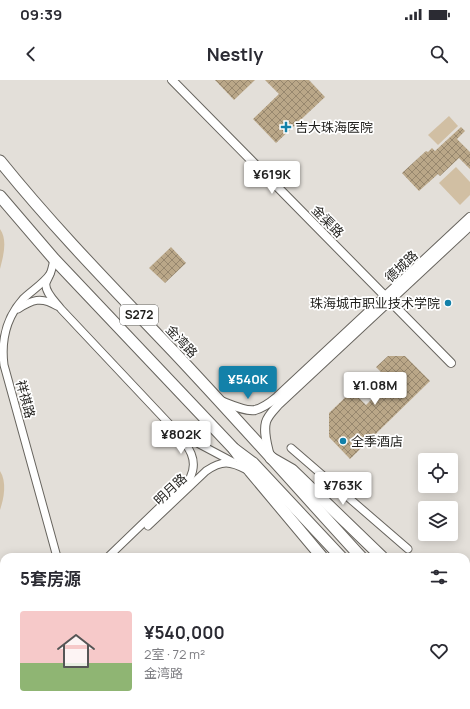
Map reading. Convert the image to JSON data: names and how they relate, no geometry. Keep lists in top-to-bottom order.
{
  "streets": {
    "main road": ["S272", "金湾路"],
    "street": [
      "金渠路",
      "德城路",
      "祥祺路",
      "明月路"
    ]
  },
  "crossings": [
    ["金渠路", "德城路"]
  ],
  "places": {
    "health": ["吉大珠海医院"],
    "other": ["珠海城市职业技术学院", "全季酒店"]
  },
  "page": {
    "status": "09:39",
    "header": "Nestly",
    "price": [
      "¥619K",
      "¥540K",
      "¥1.08M",
      "¥802K",
      "¥763K"
    ],
    "heading": "5套房源",
    "list": [
      {
        "name": "¥540,000",
        "note": "2室 · 72 m² · 金湾路"
      }
    ]
  }
}
